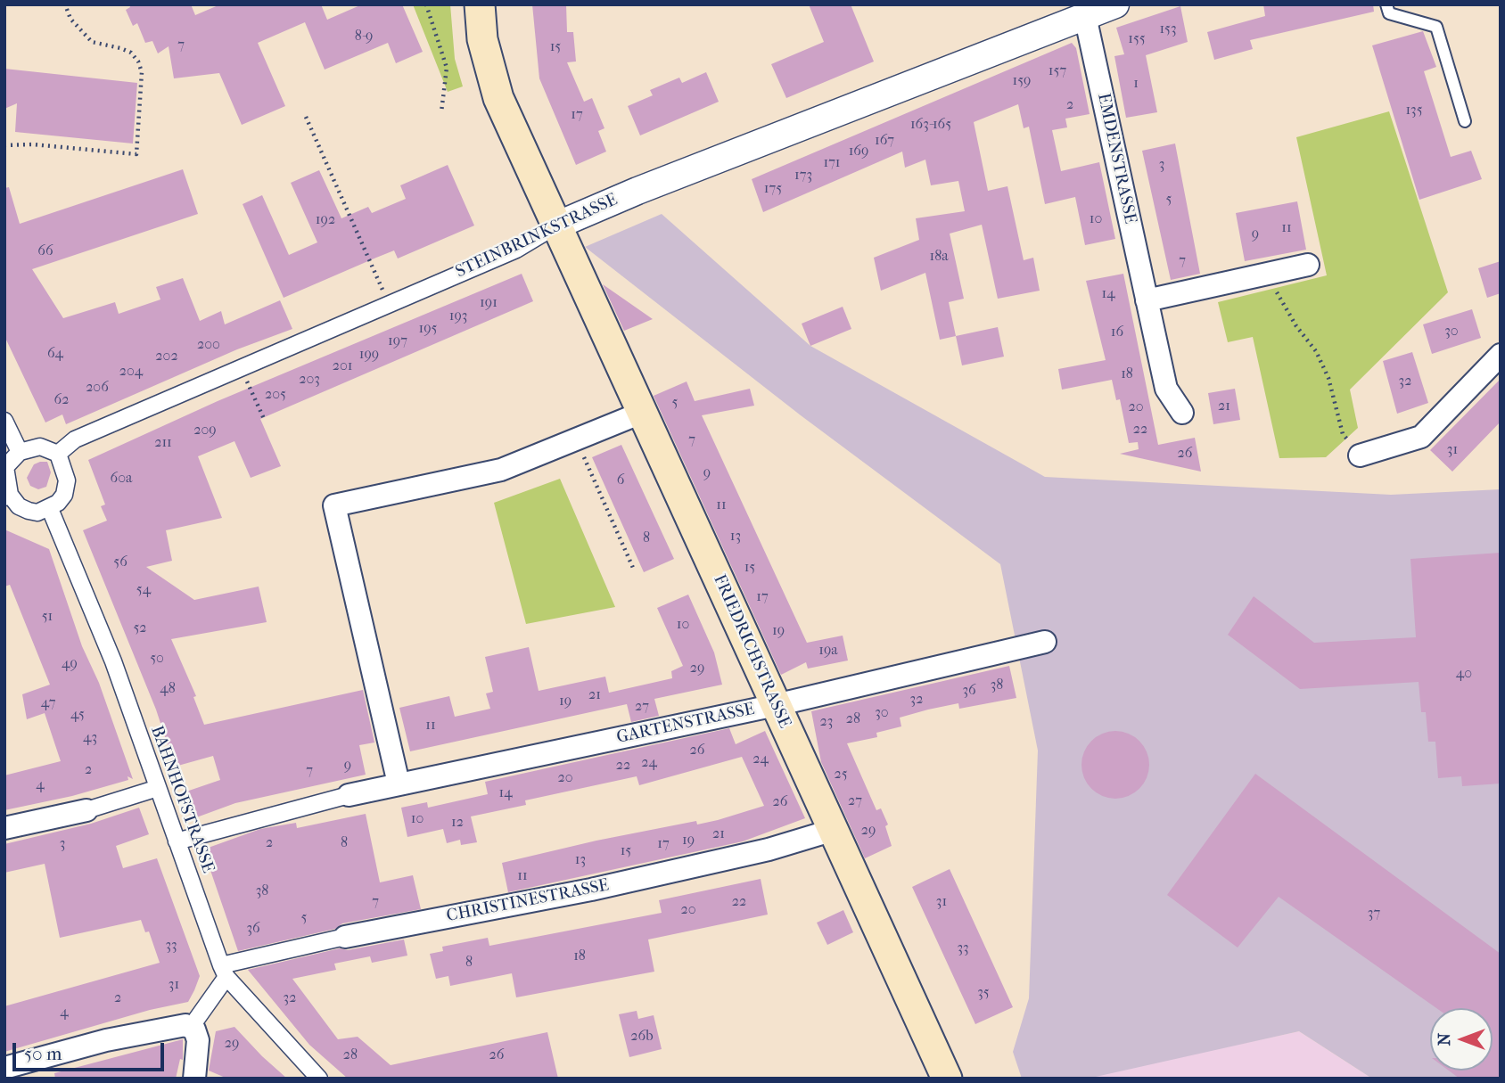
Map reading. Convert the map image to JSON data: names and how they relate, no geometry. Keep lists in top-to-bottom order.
{
  "streets": {
    "main road": ["FRIEDRICHSTRASSE"],
    "street": [
      "EMDENSTRASSE",
      "STEINBRINKSTRASSE",
      "GARTENSTRASSE",
      "BAHNHOFSTRASSE",
      "CHRISTINESTRASSE"
    ]
  },
  "crossings": [
    ["EMDENSTRASSE", "STEINBRINKSTRASSE"],
    ["STEINBRINKSTRASSE", "FRIEDRICHSTRASSE"],
    ["STEINBRINKSTRASSE", "BAHNHOFSTRASSE"],
    ["FRIEDRICHSTRASSE", "GARTENSTRASSE"],
    ["FRIEDRICHSTRASSE", "CHRISTINESTRASSE"],
    ["GARTENSTRASSE", "BAHNHOFSTRASSE"],
    ["BAHNHOFSTRASSE", "CHRISTINESTRASSE"]
  ],
  "house_numbers": [
    "153",
    "8-9",
    "155",
    "7",
    "15",
    "157",
    "159",
    "1",
    "2",
    "135",
    "17",
    "163-165",
    "167",
    "169",
    "171",
    "3",
    "173",
    "175",
    "5",
    "10",
    "192",
    "11",
    "9",
    "66",
    "18a",
    "7",
    "14",
    "191",
    "193",
    "195",
    "30",
    "16",
    "197",
    "200",
    "64",
    "199",
    "202",
    "201",
    "204",
    "18",
    "203",
    "32",
    "206",
    "205",
    "62",
    "5",
    "21",
    "20",
    "22",
    "209",
    "7",
    "211",
    "31",
    "26",
    "9",
    "60a",
    "6",
    "11",
    "13",
    "8",
    "56",
    "15",
    "54",
    "17",
    "51",
    "10",
    "52",
    "19",
    "19a",
    "50",
    "49",
    "29",
    "40",
    "38",
    "48",
    "36",
    "21",
    "32",
    "19",
    "47",
    "27",
    "30",
    "45",
    "28",
    "23",
    "11",
    "43",
    "26",
    "24",
    "24",
    "9",
    "22",
    "2",
    "7",
    "25",
    "20",
    "4",
    "14",
    "27",
    "26",
    "10",
    "12",
    "29",
    "21",
    "19",
    "2",
    "8",
    "3",
    "17",
    "15",
    "13",
    "11",
    "38",
    "7",
    "22",
    "31",
    "20",
    "37",
    "5",
    "36",
    "33",
    "33",
    "18",
    "8",
    "31",
    "35",
    "2",
    "32",
    "4",
    "26b",
    "29",
    "28",
    "26"
  ],
  "scale_bar": "50 m",
  "north": "left"
}
